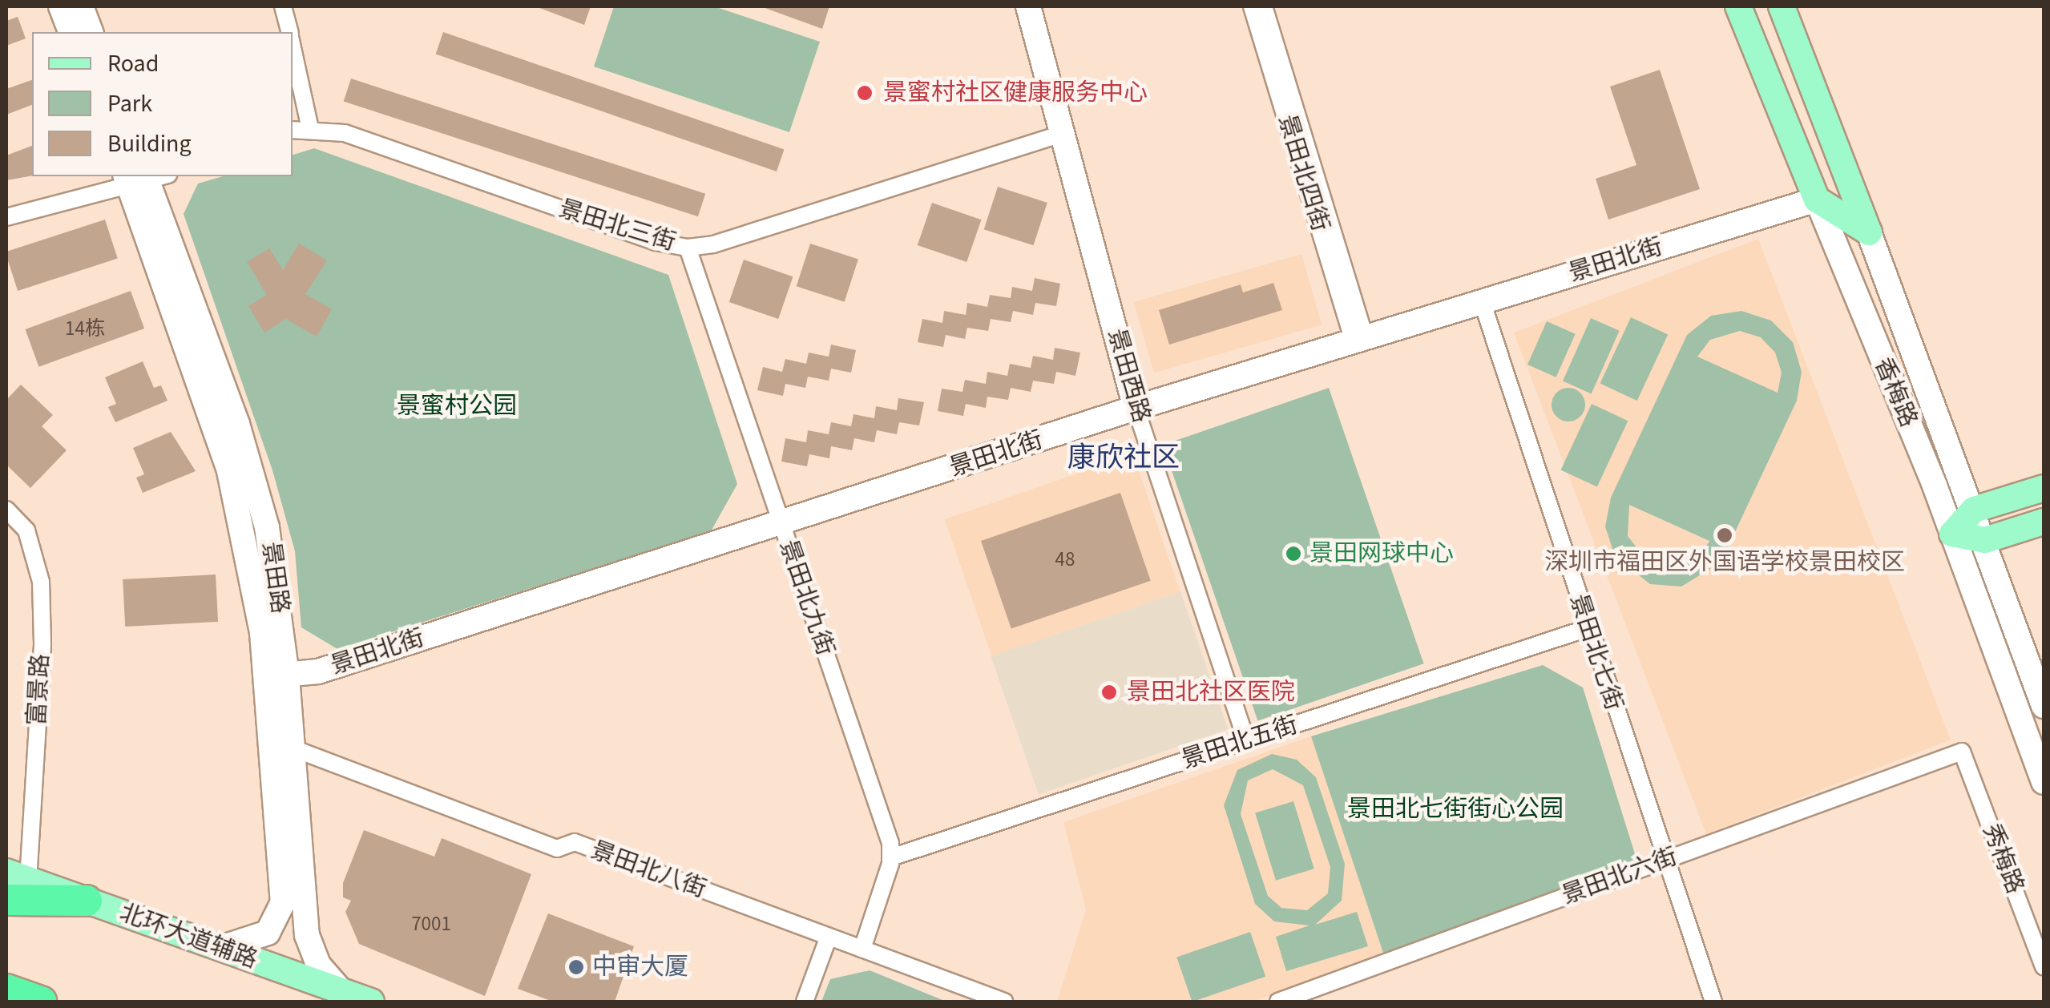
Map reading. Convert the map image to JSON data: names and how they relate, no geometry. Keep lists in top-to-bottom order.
{
  "streets": {
    "main road": [
      "景田北街",
      "景田西路",
      "香梅路",
      "景田路",
      "北环大道辅路"
    ],
    "street": [
      "景田北四街",
      "景田北三街",
      "景田北九街",
      "景田北七街",
      "富景路",
      "景田北五街",
      "秀梅路",
      "景田北八街",
      "景田北六街"
    ]
  },
  "crossings": [
    ["景田北四街", "景田北街"],
    ["景田北三街", "景田西路"],
    ["景田北三街", "景田北九街"],
    ["景田北街", "景田西路"],
    ["景田北街", "香梅路"],
    ["景田北街", "景田路"],
    ["景田北街", "景田北九街"],
    ["景田北街", "景田北七街"],
    ["景田西路", "景田北五街"],
    ["景田路", "景田北八街"],
    ["景田路", "北环大道辅路"],
    ["景田北九街", "景田北五街"],
    ["景田北七街", "景田北五街"],
    ["景田北七街", "景田北六街"],
    ["富景路", "北环大道辅路"],
    ["秀梅路", "景田北六街"]
  ],
  "districts": ["康欣社区"],
  "parks": ["景蜜村公园", "景田北七街街心公园"],
  "places": [
    "景蜜村社区健康服务中心",
    "深圳市福田区外国语学校景田校区",
    "景田网球中心",
    "景田北社区医院",
    "中审大厦"
  ],
  "house_numbers": ["14栋", "48", "7001"],
  "legend": ["Road", "Park", "Building"]
}
